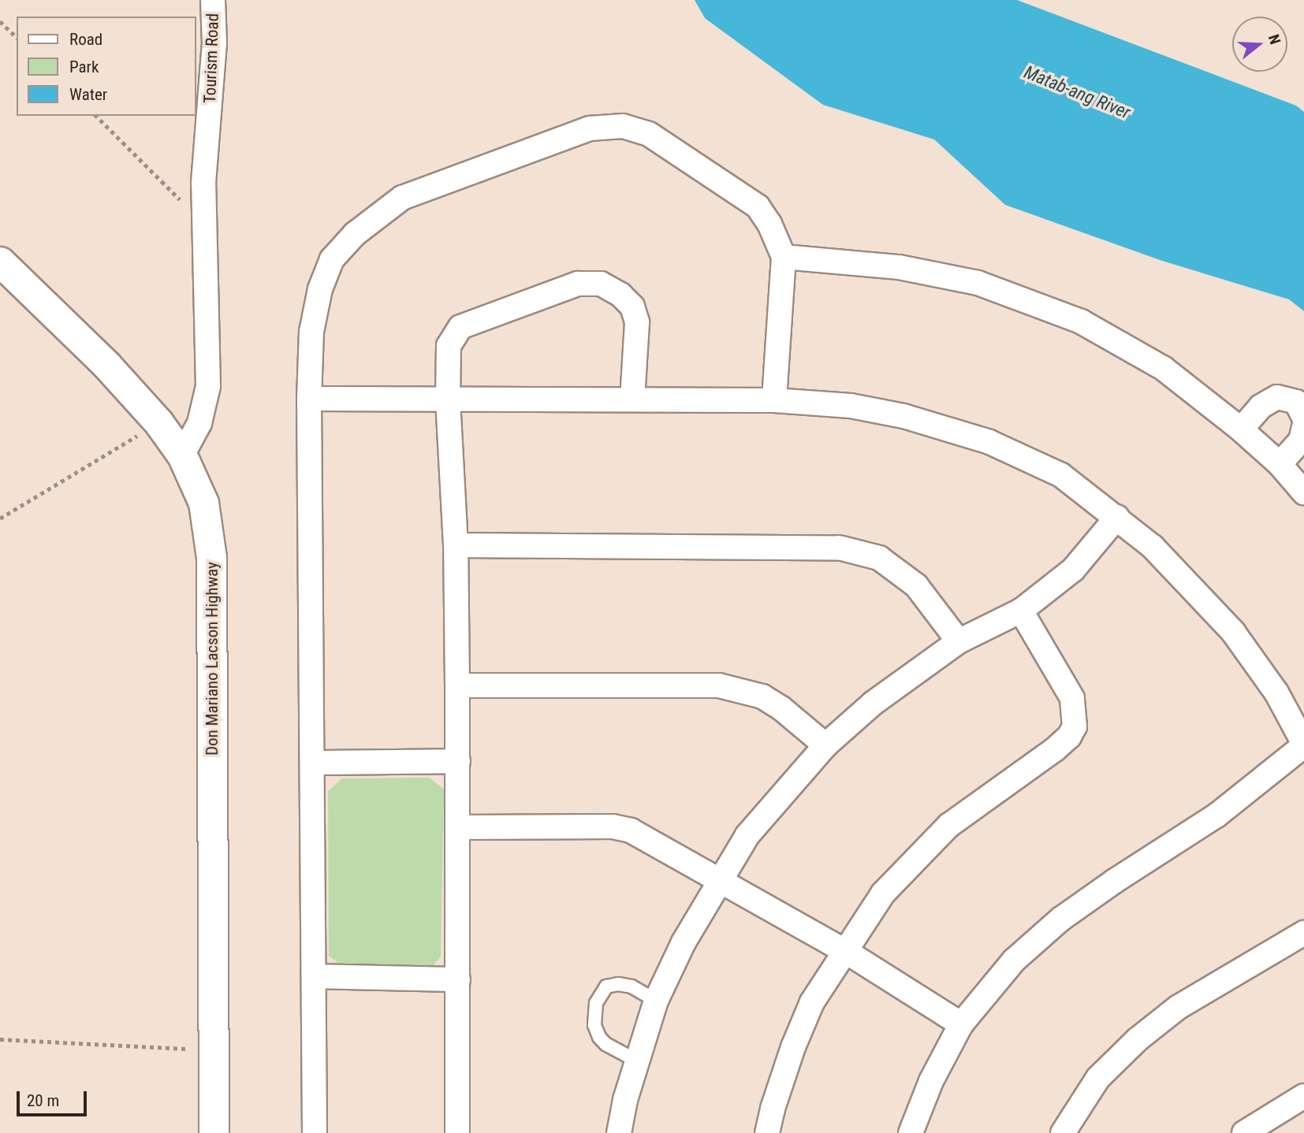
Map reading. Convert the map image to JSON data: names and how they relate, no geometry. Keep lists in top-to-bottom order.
{
  "streets": {
    "street": ["Tourism Road", "Don Mariano Lacson Highway"]
  },
  "crossings": [
    ["Tourism Road", "Don Mariano Lacson Highway"]
  ],
  "water": ["Matab-ang River"],
  "legend": ["Road", "Park", "Water"],
  "scale_bar": "20 m",
  "north": "right"
}
